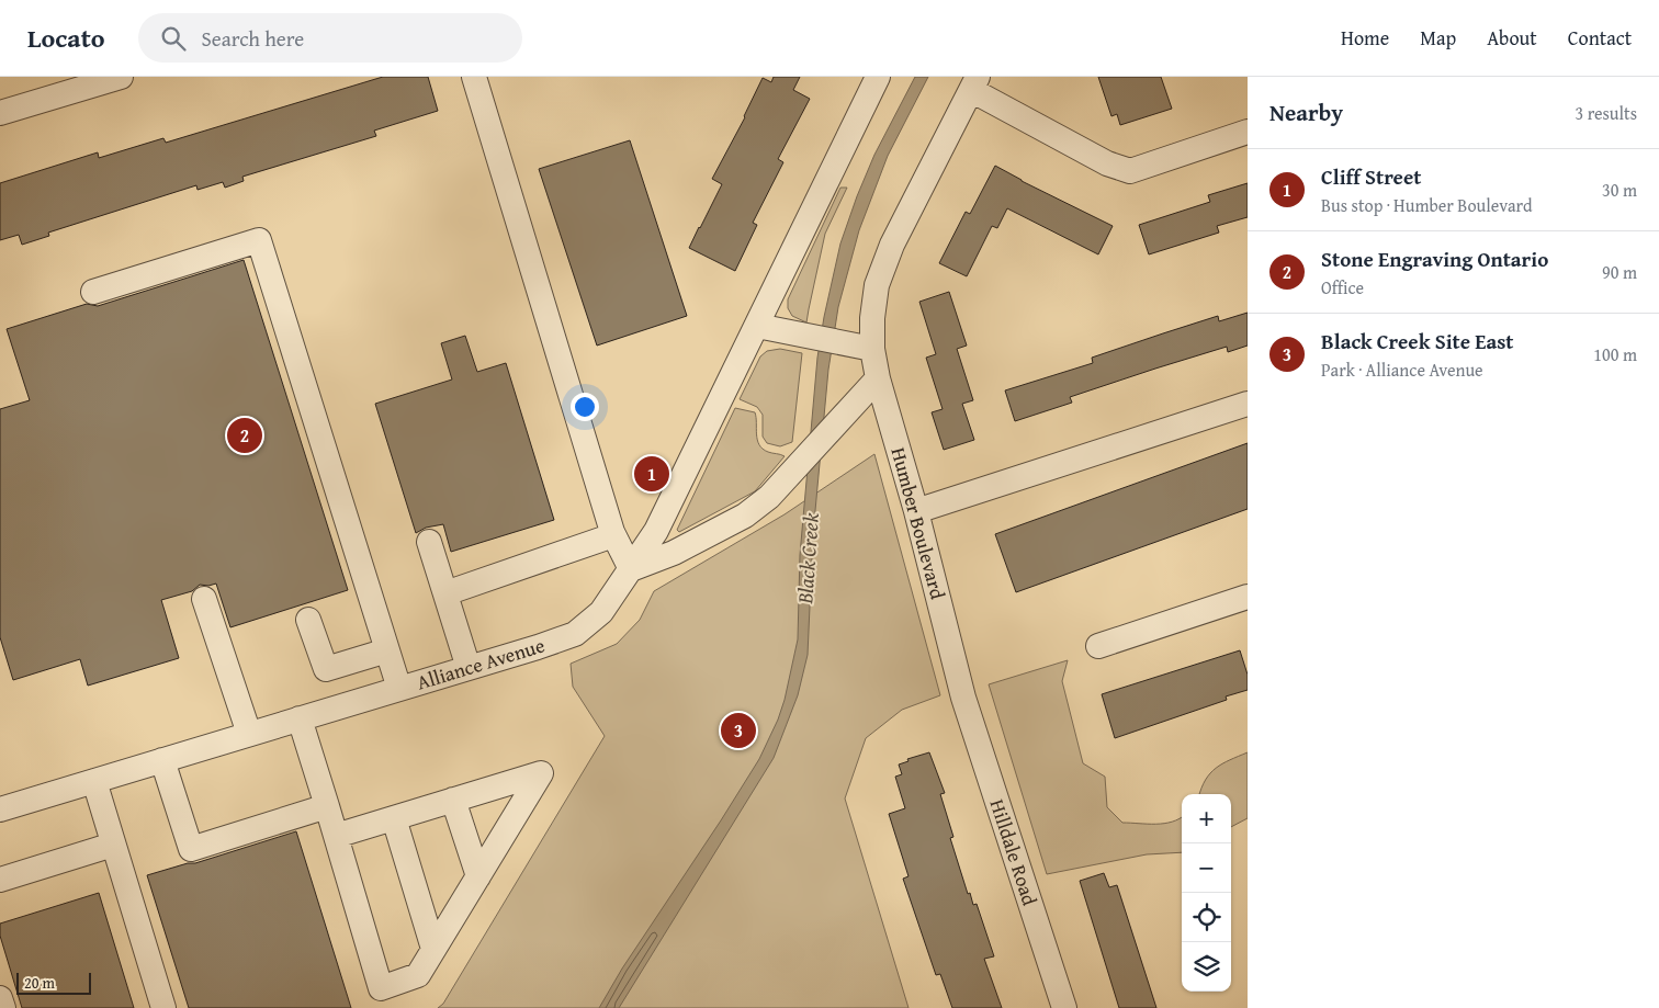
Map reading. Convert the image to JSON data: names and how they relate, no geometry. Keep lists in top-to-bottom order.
{
  "streets": {
    "street": ["Humber Boulevard", "Alliance Avenue", "Hilldale Road"]
  },
  "crossings": [
    ["Humber Boulevard", "Hilldale Road"]
  ],
  "water": ["Black Creek"],
  "scale_bar": "20 m",
  "page": {
    "header": "Locato",
    "search": "Search here",
    "nav": [
      "Home",
      "Map",
      "About",
      "Contact"
    ],
    "heading": ["Nearby", "3 results"],
    "list": [
      {
        "mark": "1",
        "name": "Cliff Street",
        "note": "Bus stop · Humber Boulevard",
        "value": "30 m"
      },
      {
        "mark": "2",
        "name": "Stone Engraving Ontario",
        "note": "Office",
        "value": "90 m"
      },
      {
        "mark": "3",
        "name": "Black Creek Site East",
        "note": "Park · Alliance Avenue",
        "value": "100 m"
      }
    ],
    "pins": ["2", "1", "3"],
    "map_buttons": ["+", "−"],
    "scale": "20 m"
  }
}
